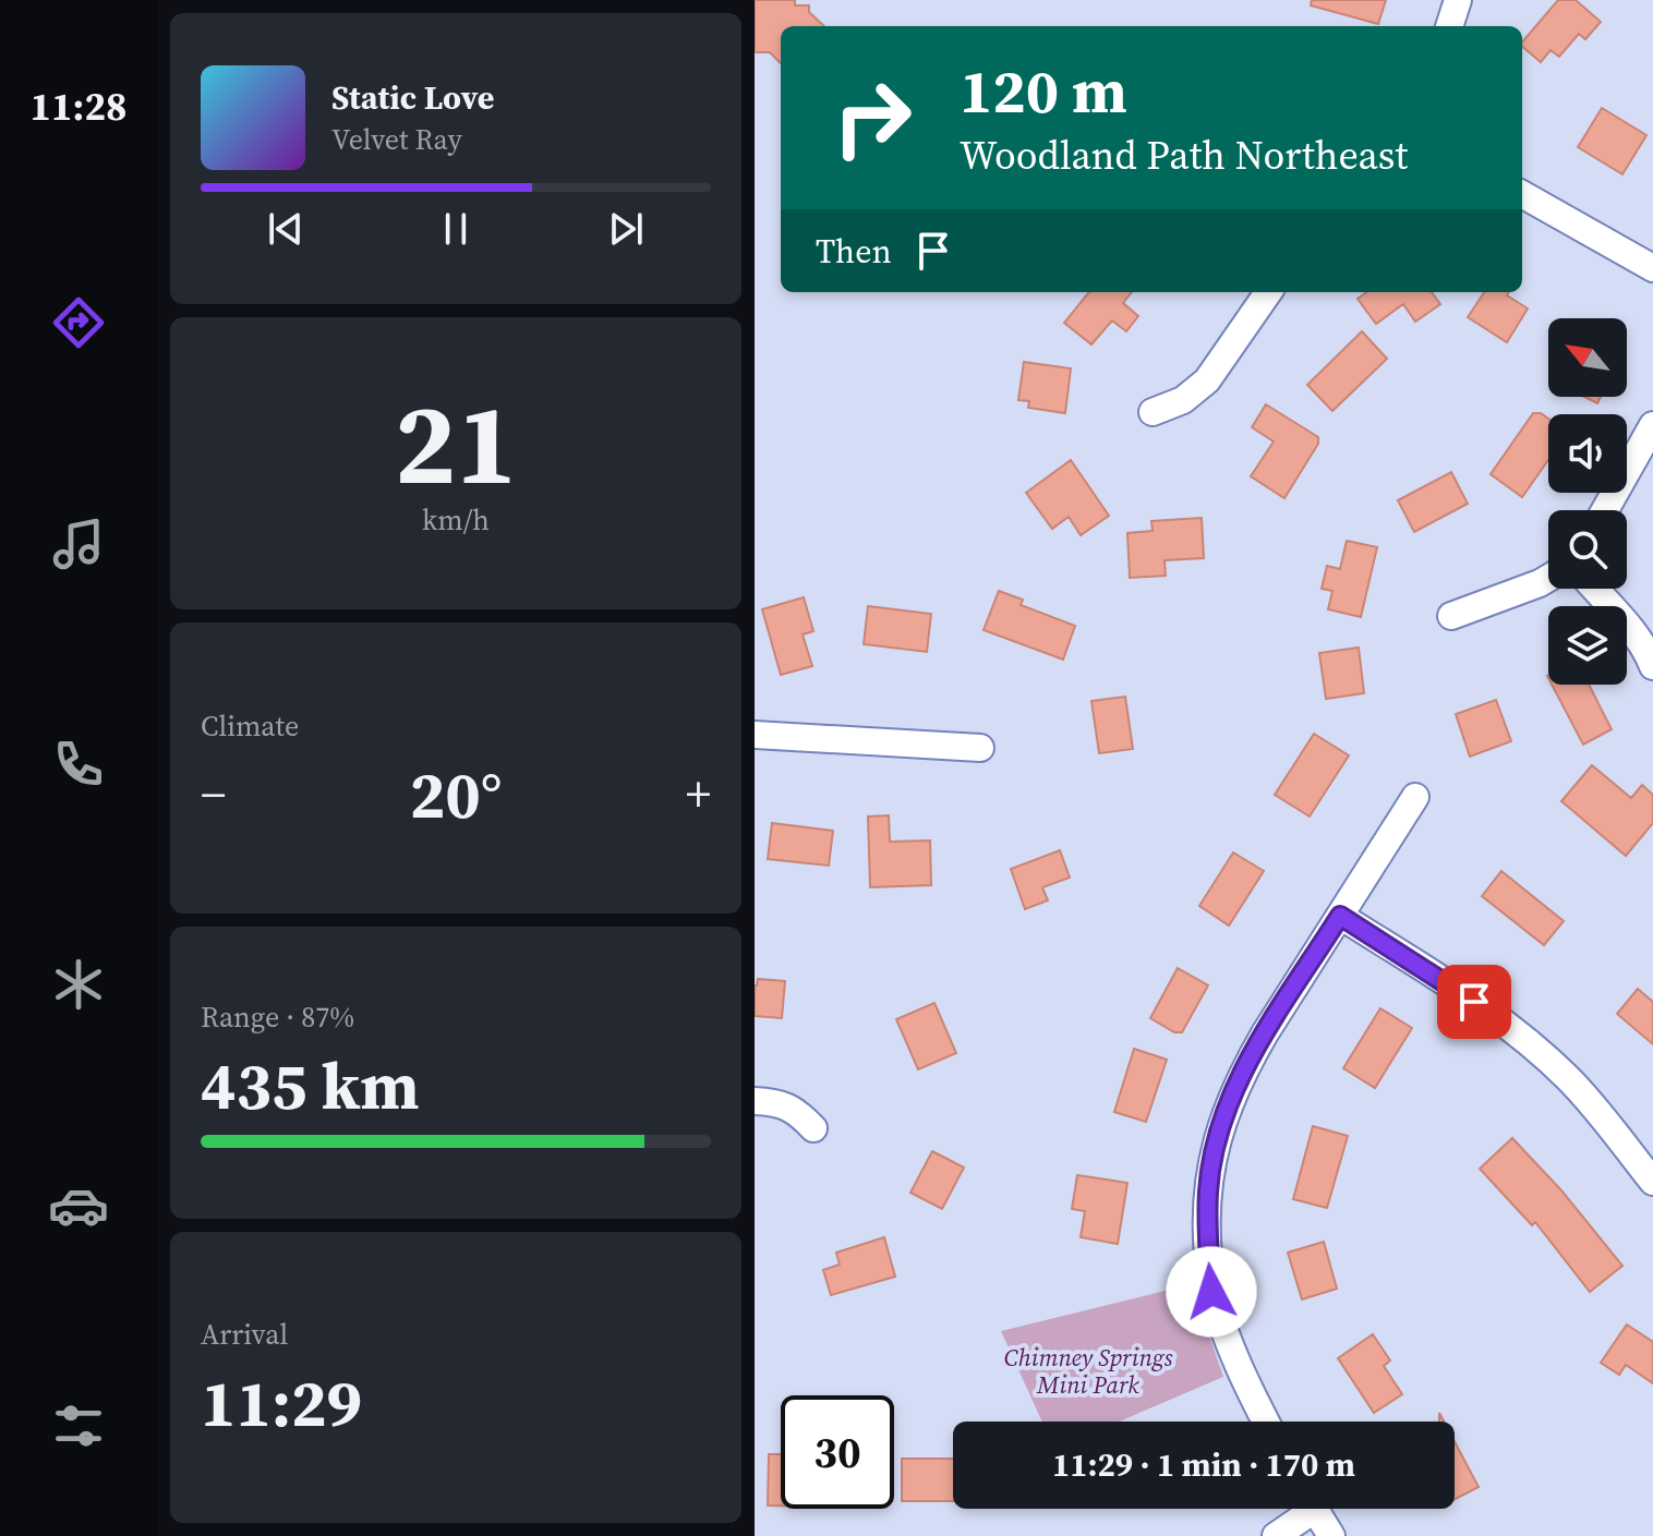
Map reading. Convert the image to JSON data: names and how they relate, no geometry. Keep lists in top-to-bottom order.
{
  "parks": ["Chimney Springs Mini Park"],
  "north": "top left",
  "page": {
    "tabs": "11:28",
    "turn": ["120 m", "Woodland Path Northeast"],
    "song": ["Static Love", "Velvet Ray"],
    "then": "Then",
    "tile": [
      ["21", "km/h"],
      "Climate",
      ["Range · 87%", "435 km"],
      ["Arrival", "11:29"]
    ],
    "heat": ["−", "20°", "+"],
    "limit": "30",
    "trip": "11:29 · 1 min · 170 m"
  }
}
